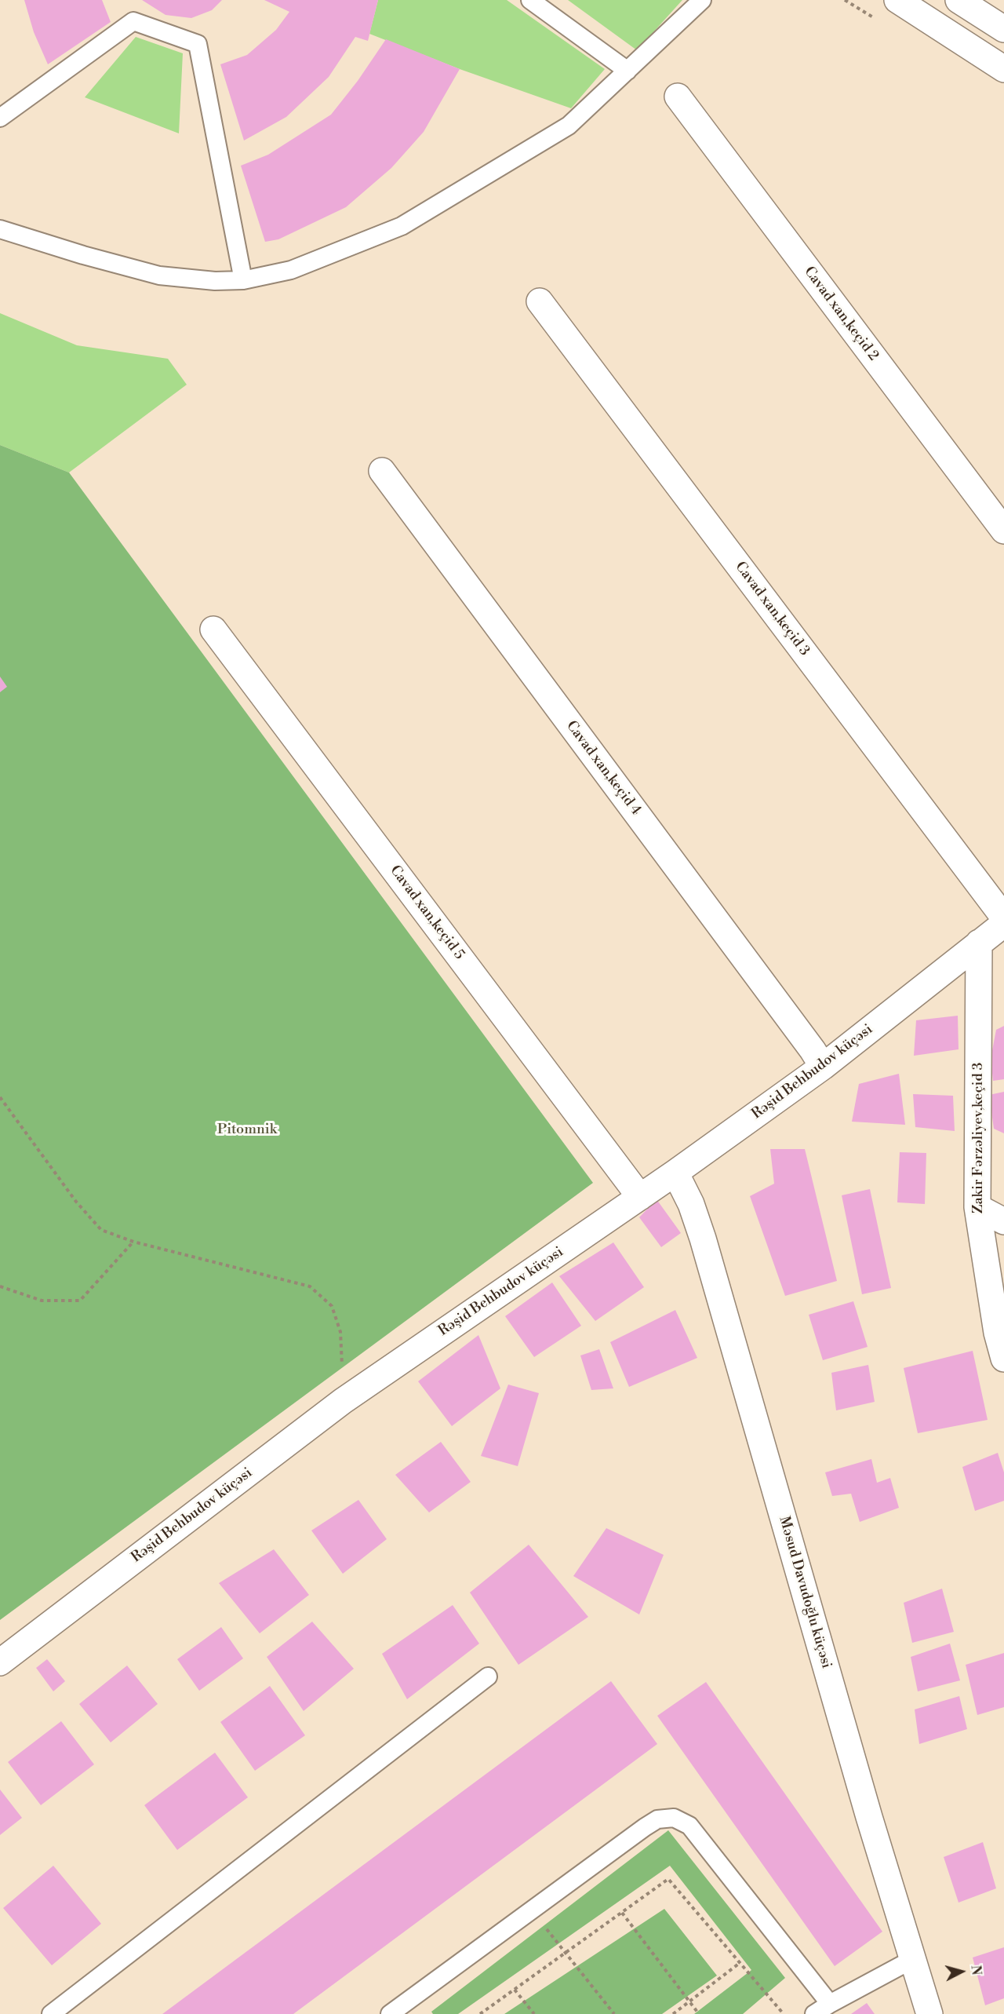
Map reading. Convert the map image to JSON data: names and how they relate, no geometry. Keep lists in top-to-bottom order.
{
  "streets": {
    "street": [
      "Cavad xan,keçid 2",
      "Cavad xan,keçid 3",
      "Cavad xan,keçid 4",
      "Cavad xan,keçid 5",
      "Rəşid Behbudov küçəsi",
      "Zakir Fərzəliyev,keçid 3",
      "Məsud Davudoğlu küçəsi"
    ]
  },
  "crossings": [
    ["Cavad xan,keçid 4", "Rəşid Behbudov küçəsi"],
    ["Cavad xan,keçid 5", "Rəşid Behbudov küçəsi"],
    ["Rəşid Behbudov küçəsi", "Zakir Fərzəliyev,keçid 3"],
    ["Rəşid Behbudov küçəsi", "Məsud Davudoğlu küçəsi"]
  ],
  "parks": ["Pitomnik"],
  "north": "right"
}
